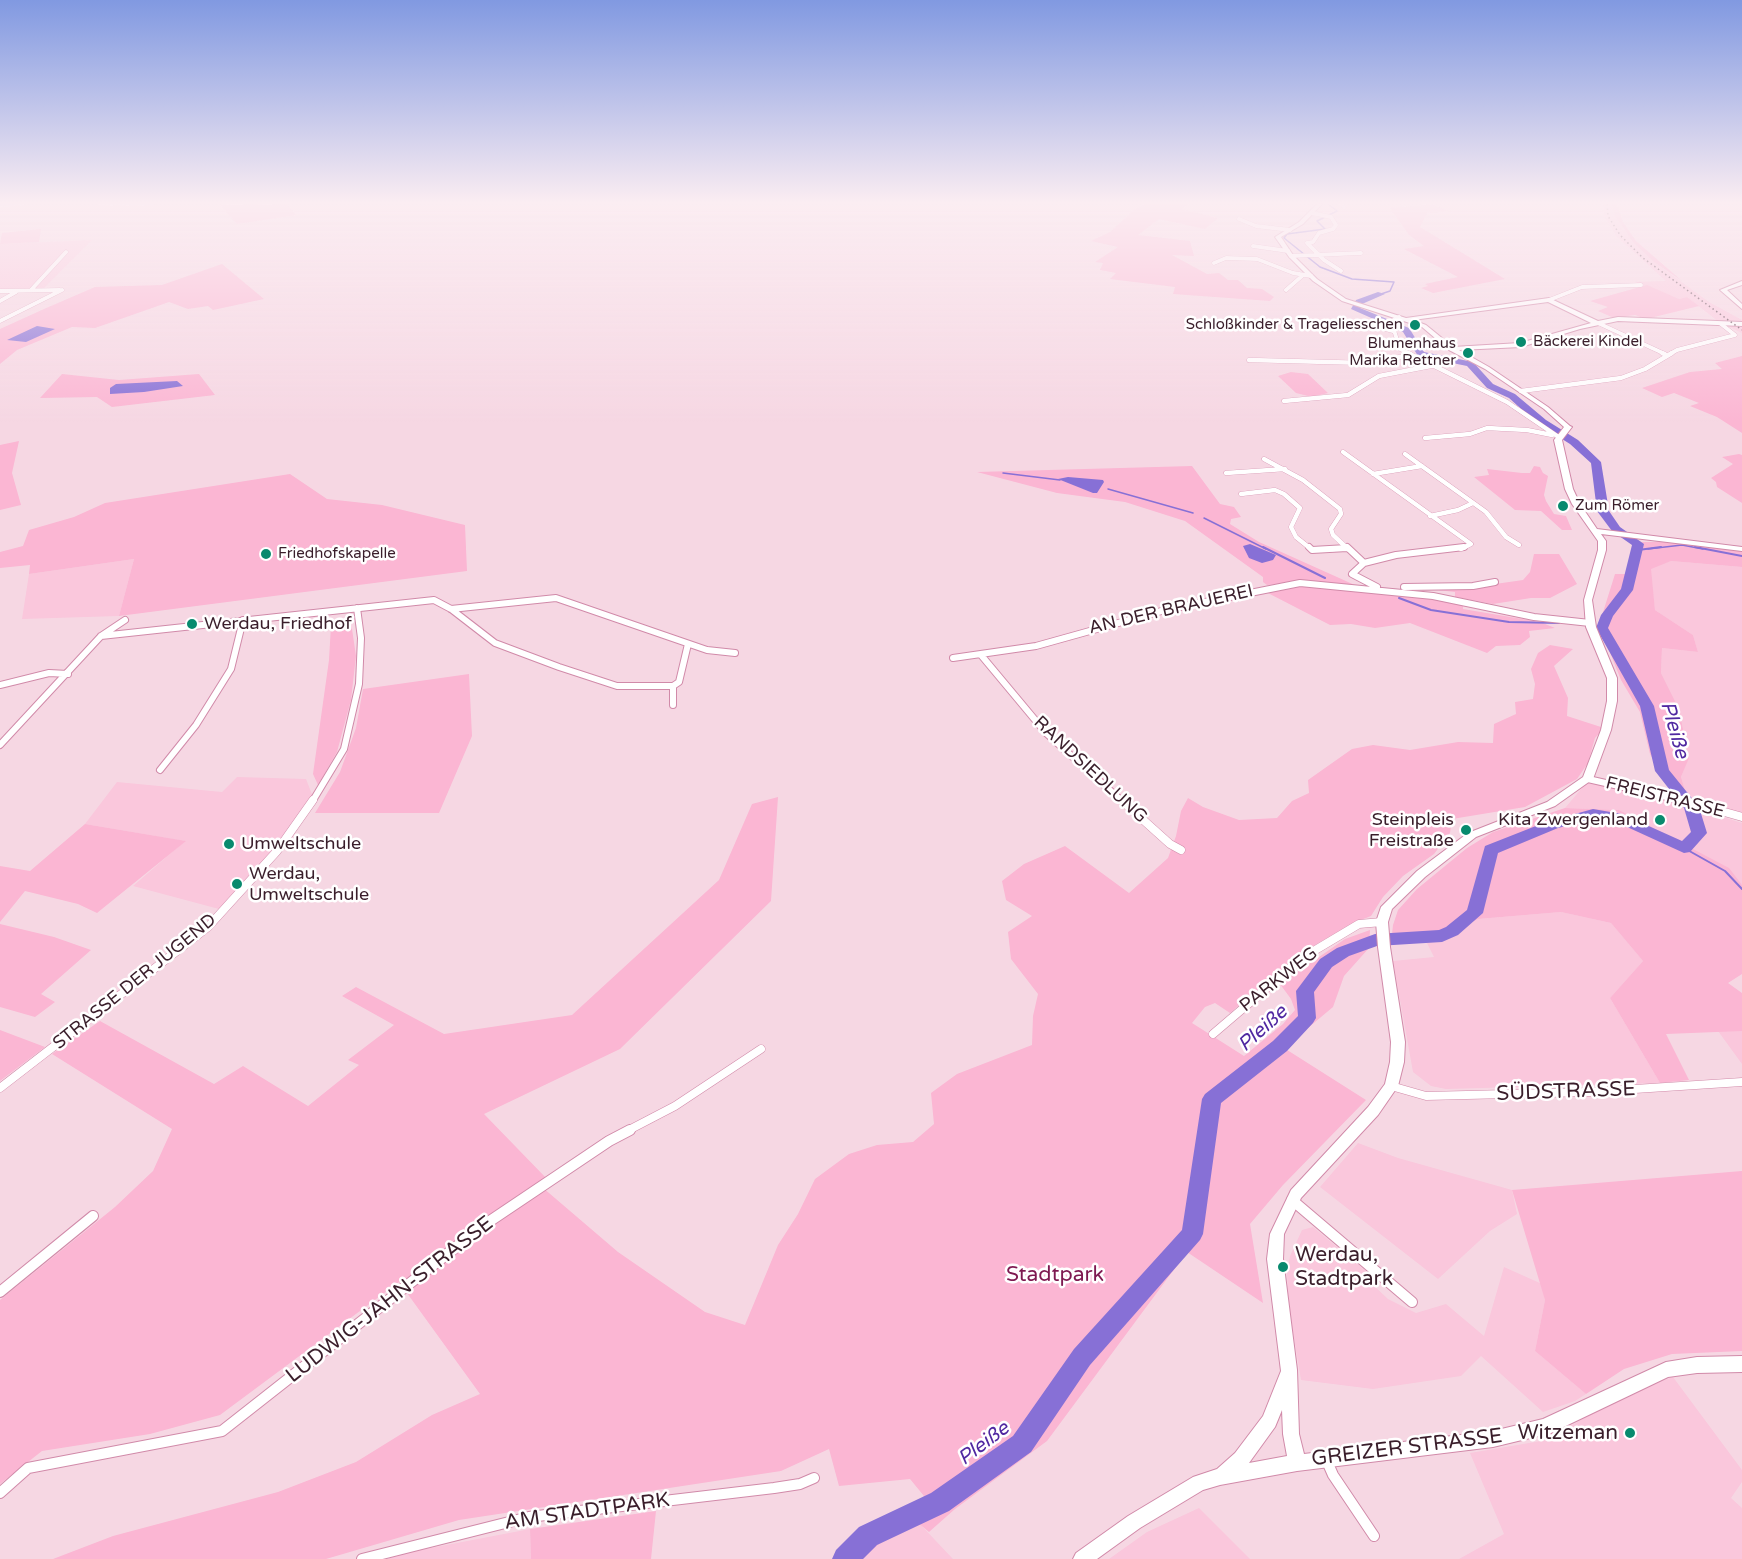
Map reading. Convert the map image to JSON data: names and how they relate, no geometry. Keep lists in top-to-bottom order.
{
  "streets": {
    "main road": ["GREIZER STRASSE"],
    "street": [
      "AN DER BRAUEREI",
      "RANDSIEDLUNG",
      "FREISTRASSE",
      "PARKWEG",
      "STRASSE DER JUGEND",
      "SÜDSTRASSE",
      "LUDWIG-JAHN-STRASSE",
      "AM STADTPARK"
    ]
  },
  "crossings": [
    ["AN DER BRAUEREI", "RANDSIEDLUNG"]
  ],
  "water": ["Pleiße"],
  "parks": ["Stadtpark"],
  "places": [
    "Schloßkinder & Trageliesschen",
    "Bäckerei Kindel",
    "Blumenhaus Marika Rettner",
    "Zum Römer",
    "Friedhofskapelle",
    "Werdau, Friedhof",
    "Kita Zwergenland",
    "Steinpleis Freistraße",
    "Umweltschule",
    "Werdau, Umweltschule",
    "Werdau, Stadtpark",
    "Witzeman"
  ]
}
